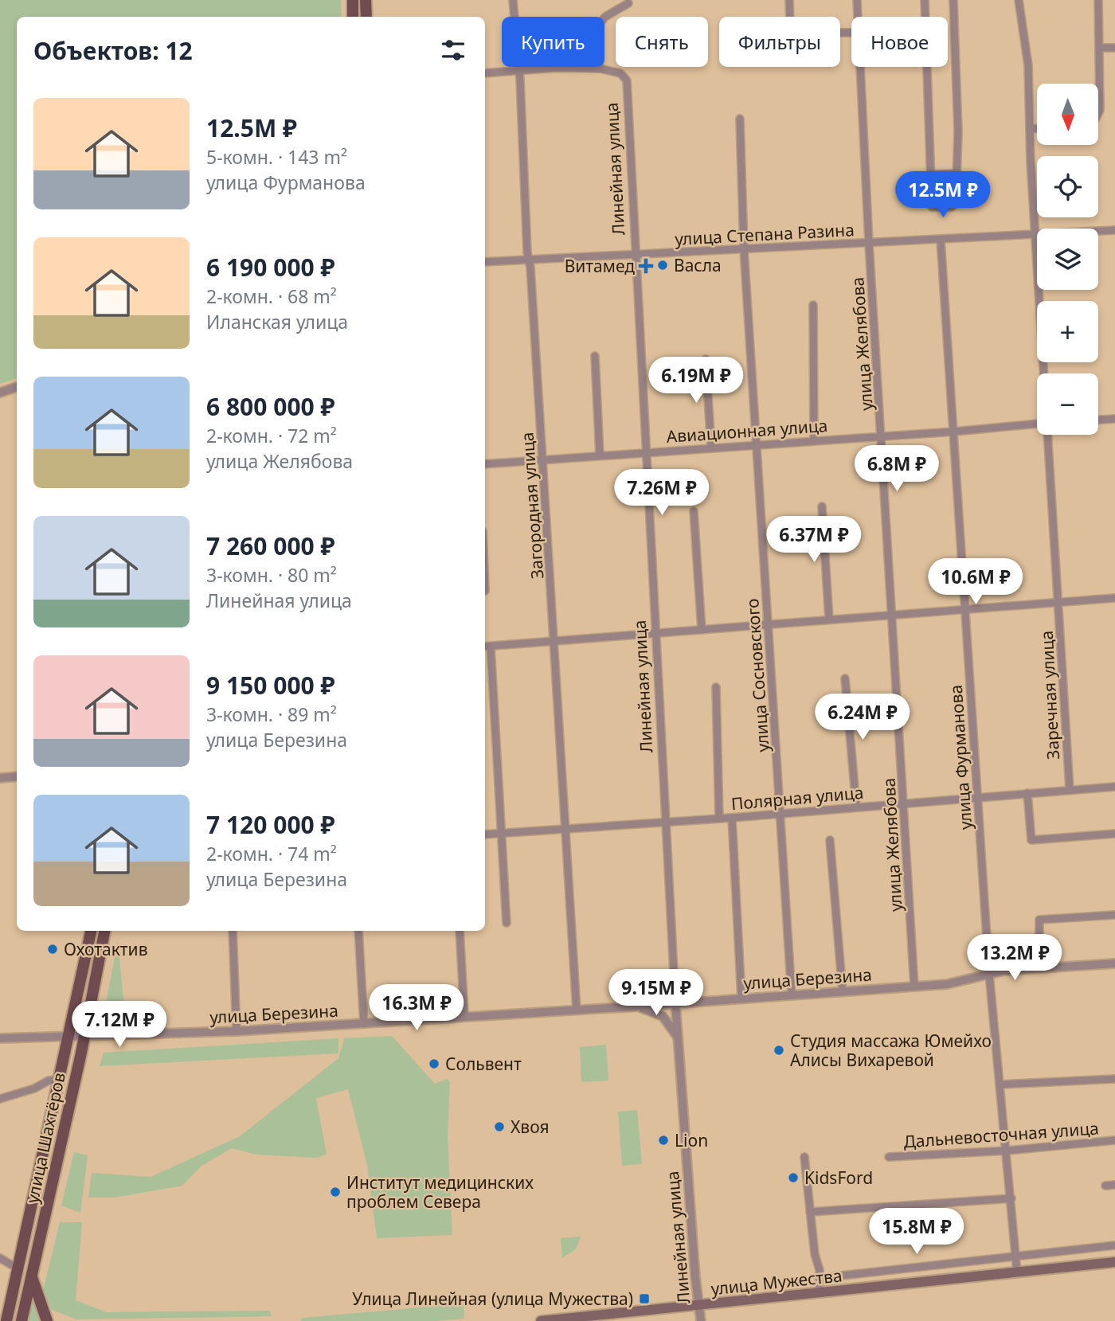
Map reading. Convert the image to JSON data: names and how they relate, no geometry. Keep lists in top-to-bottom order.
{
  "streets": {
    "main road": ["улица Шахтёров", "улица Мужества"],
    "street": [
      "Линейная улица",
      "улица Степана Разина",
      "улица Желябова",
      "Авиационная улица",
      "Загородная улица",
      "улица Сосновского",
      "Заречная улица",
      "улица Фурманова",
      "Полярная улица",
      "улица Березина",
      "Дальневосточная улица"
    ]
  },
  "crossings": [
    ["Линейная улица", "улица Степана Разина"],
    ["Линейная улица", "Авиационная улица"],
    ["Линейная улица", "Полярная улица"],
    ["Линейная улица", "улица Березина"],
    ["Линейная улица", "улица Мужества"],
    ["улица Степана Разина", "улица Желябова"],
    ["улица Степана Разина", "Загородная улица"],
    ["улица Степана Разина", "улица Сосновского"],
    ["улица Степана Разина", "Заречная улица"],
    ["улица Степана Разина", "улица Фурманова"],
    ["улица Желябова", "Авиационная улица"],
    ["улица Желябова", "Полярная улица"],
    ["улица Желябова", "улица Березина"],
    ["Авиационная улица", "Загородная улица"],
    ["Авиационная улица", "улица Сосновского"],
    ["Авиационная улица", "улица Фурманова"],
    ["Загородная улица", "Полярная улица"],
    ["Загородная улица", "улица Березина"],
    ["улица Сосновского", "Полярная улица"],
    ["улица Сосновского", "улица Березина"],
    ["Заречная улица", "Полярная улица"],
    ["улица Фурманова", "Полярная улица"],
    ["улица Фурманова", "улица Березина"],
    ["улица Фурманова", "Дальневосточная улица"],
    ["улица Фурманова", "улица Мужества"],
    ["улица Березина", "улица Шахтёров"]
  ],
  "places": {
    "other": [
      "Васла",
      "Охотактив",
      "Студия массажа Юмейхо Алисы Вихаревой",
      "Сольвент",
      "Хвоя",
      "Lion",
      "KidsFord",
      "Институт медицинских проблем Севера"
    ],
    "health": ["Витамед"],
    "transit": ["Улица Линейная (улица Мужества)"]
  },
  "north": "bottom",
  "page": {
    "chip": [
      "Купить",
      "Снять",
      "Фильтры",
      "Новое"
    ],
    "heading": "Объектов: 12",
    "map_buttons": ["+", "−"],
    "list": [
      {
        "name": "12.5M ₽",
        "note": "5-комн. · 143 m² · улица Фурманова"
      },
      {
        "name": "6 190 000 ₽",
        "note": "2-комн. · 68 m² · Иланская улица"
      },
      {
        "name": "6 800 000 ₽",
        "note": "2-комн. · 72 m² · улица Желябова"
      },
      {
        "name": "7 260 000 ₽",
        "note": "3-комн. · 80 m² · Линейная улица"
      },
      {
        "name": "9 150 000 ₽",
        "note": "3-комн. · 89 m² · улица Березина"
      },
      {
        "name": "7 120 000 ₽",
        "note": "2-комн. · 74 m² · улица Березина"
      }
    ],
    "price": [
      "12.5M ₽",
      "6.19M ₽",
      "6.8M ₽",
      "7.26M ₽",
      "6.37M ₽",
      "10.6M ₽",
      "6.24M ₽",
      "13.2M ₽",
      "9.15M ₽",
      "16.3M ₽",
      "7.12M ₽",
      "15.8M ₽"
    ]
  }
}
